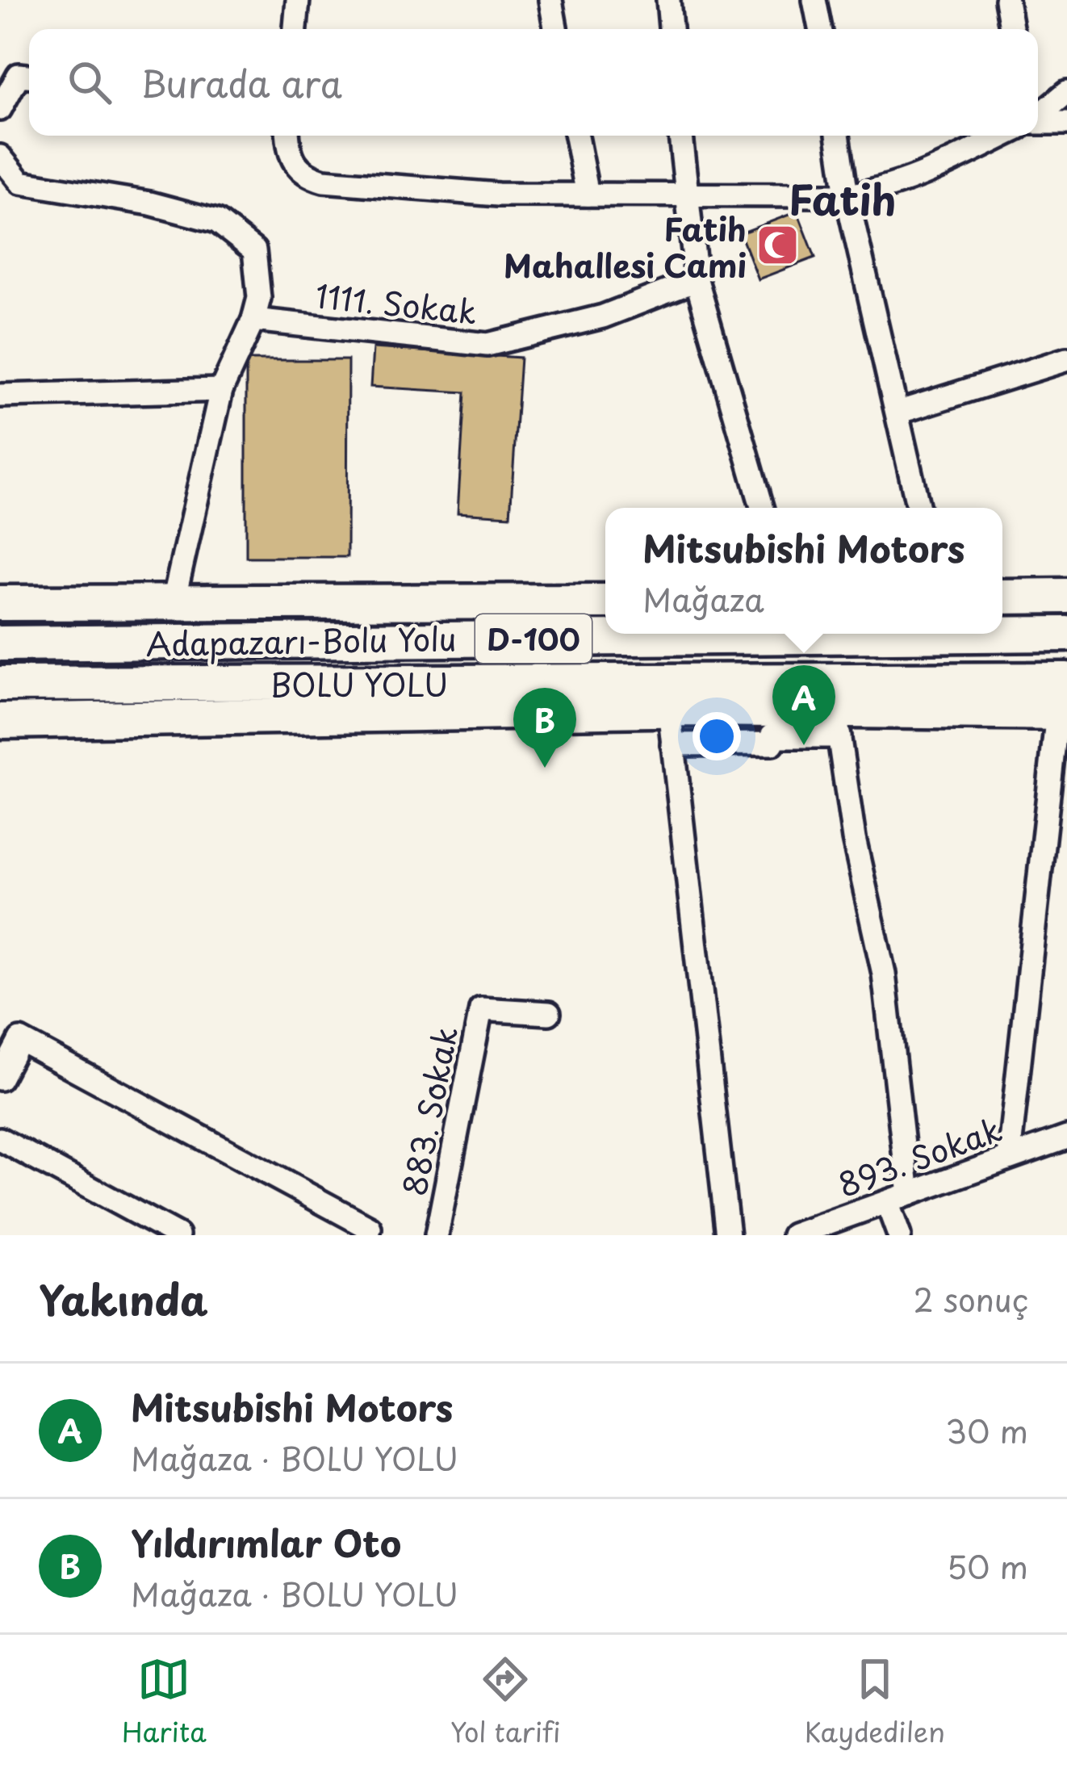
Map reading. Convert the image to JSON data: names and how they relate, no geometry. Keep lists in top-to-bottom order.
{
  "streets": {
    "highway": ["D-100", "Adapazarı-Bolu Yolu", "BOLU YOLU"],
    "street": ["1111. Sokak", "883. Sokak", "893. Sokak"]
  },
  "districts": ["Fatih"],
  "places": {
    "mosque": ["Fatih Mahallesi Cami"]
  },
  "page": {
    "search": "Burada ara",
    "popup": ["Mitsubishi Motors", "Mağaza"],
    "pins": ["A", "B"],
    "heading": ["Yakında", "2 sonuç"],
    "list": [
      {
        "mark": "A",
        "name": "Mitsubishi Motors",
        "note": "Mağaza · BOLU YOLU",
        "value": "30 m"
      },
      {
        "mark": "B",
        "name": "Yıldırımlar Oto",
        "note": "Mağaza · BOLU YOLU",
        "value": "50 m"
      }
    ],
    "nav": ["Harita", "Yol tarifi", "Kaydedilen"]
  }
}
